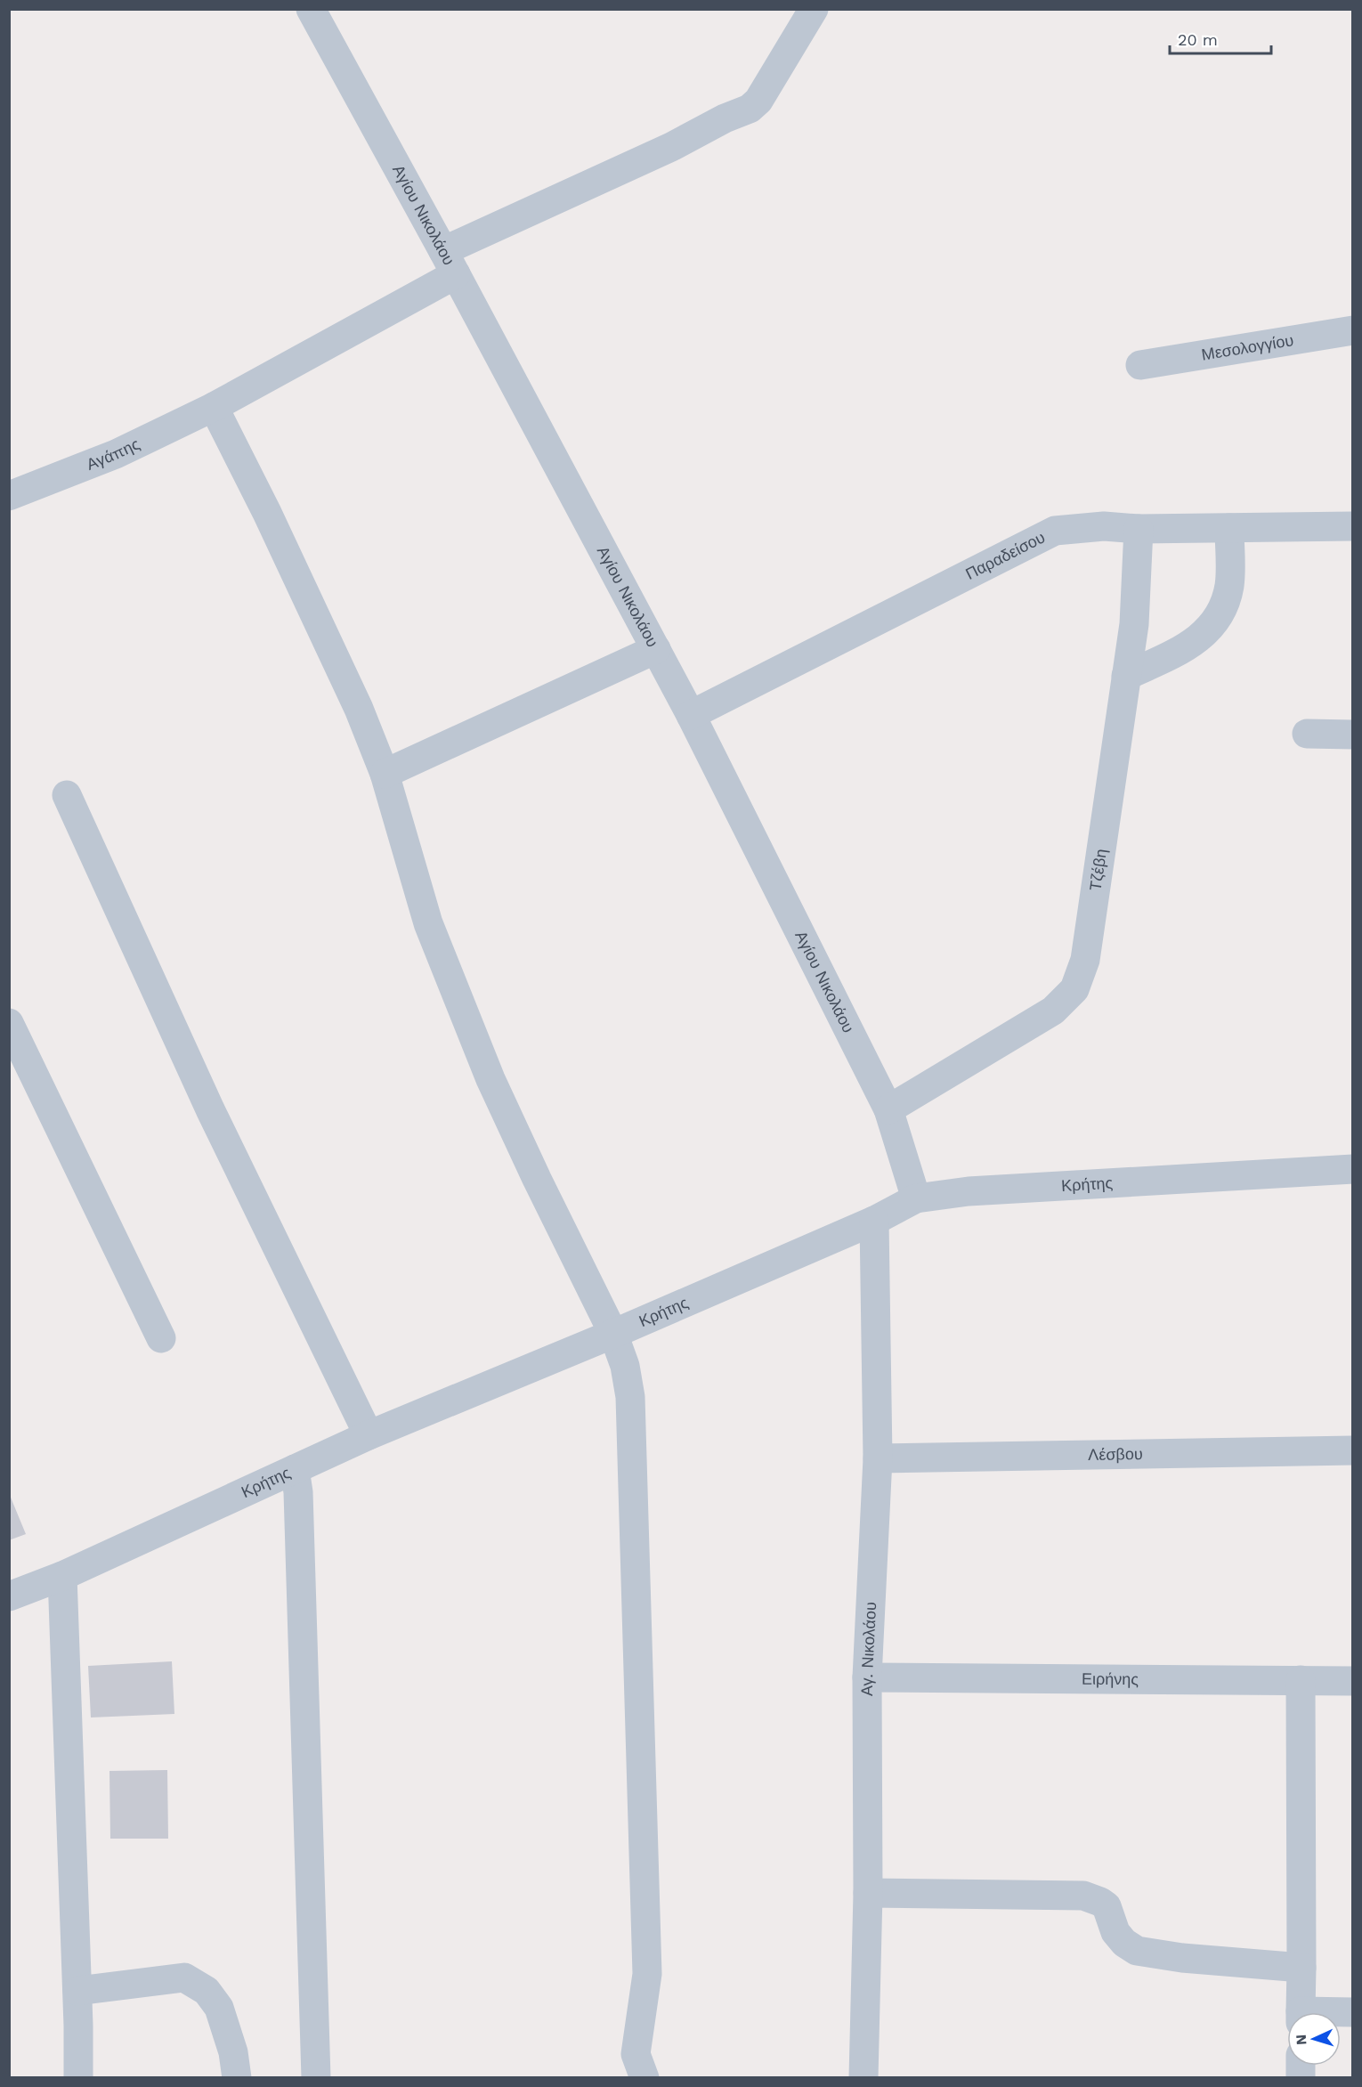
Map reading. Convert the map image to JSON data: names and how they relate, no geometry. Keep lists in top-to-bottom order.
{
  "streets": {
    "street": [
      "Αγίου Νικολάου",
      "Μεσολογγίου",
      "Αγάπης",
      "Παραδείσου",
      "Τζέβη",
      "Κρήτης",
      "Λέσβου",
      "Αγ. Νικολάου",
      "Ειρήνης"
    ]
  },
  "crossings": [
    ["Αγίου Νικολάου", "Αγάπης"],
    ["Αγίου Νικολάου", "Παραδείσου"],
    ["Αγίου Νικολάου", "Τζέβη"],
    ["Αγίου Νικολάου", "Κρήτης"],
    ["Παραδείσου", "Τζέβη"],
    ["Κρήτης", "Αγ. Νικολάου"],
    ["Λέσβου", "Αγ. Νικολάου"],
    ["Αγ. Νικολάου", "Ειρήνης"]
  ],
  "scale_bar": "20 m",
  "north": "left"
}
